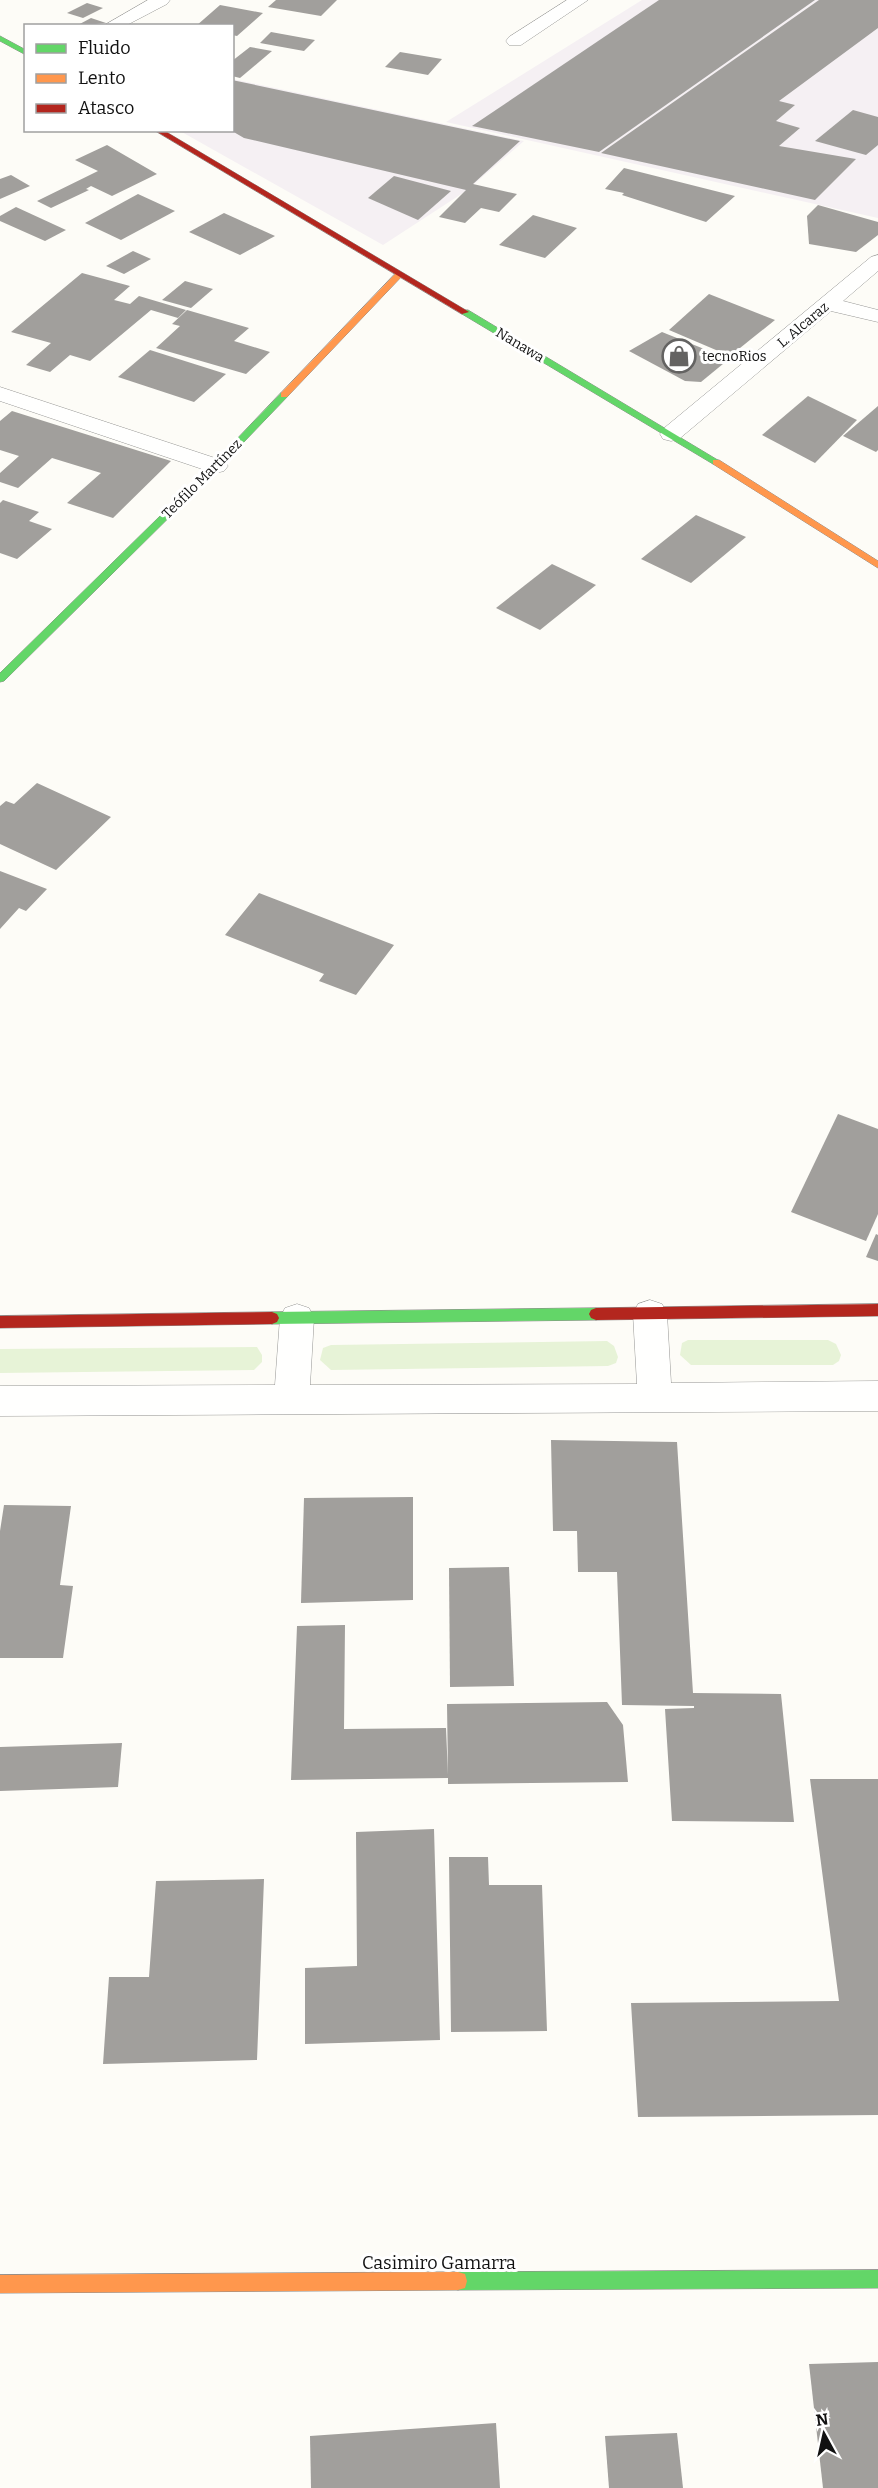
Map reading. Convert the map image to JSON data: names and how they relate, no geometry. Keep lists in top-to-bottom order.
{
  "streets": {
    "street": [
      "L. Alcaraz",
      "Nanawa",
      "Teófilo Martínez",
      "Casimiro Gamarra"
    ]
  },
  "crossings": [
    ["L. Alcaraz", "Nanawa"],
    ["Nanawa", "Teófilo Martínez"]
  ],
  "places": {
    "shop": ["tecnoRios"]
  },
  "legend": ["Fluido", "Lento", "Atasco"],
  "north": "top"
}
